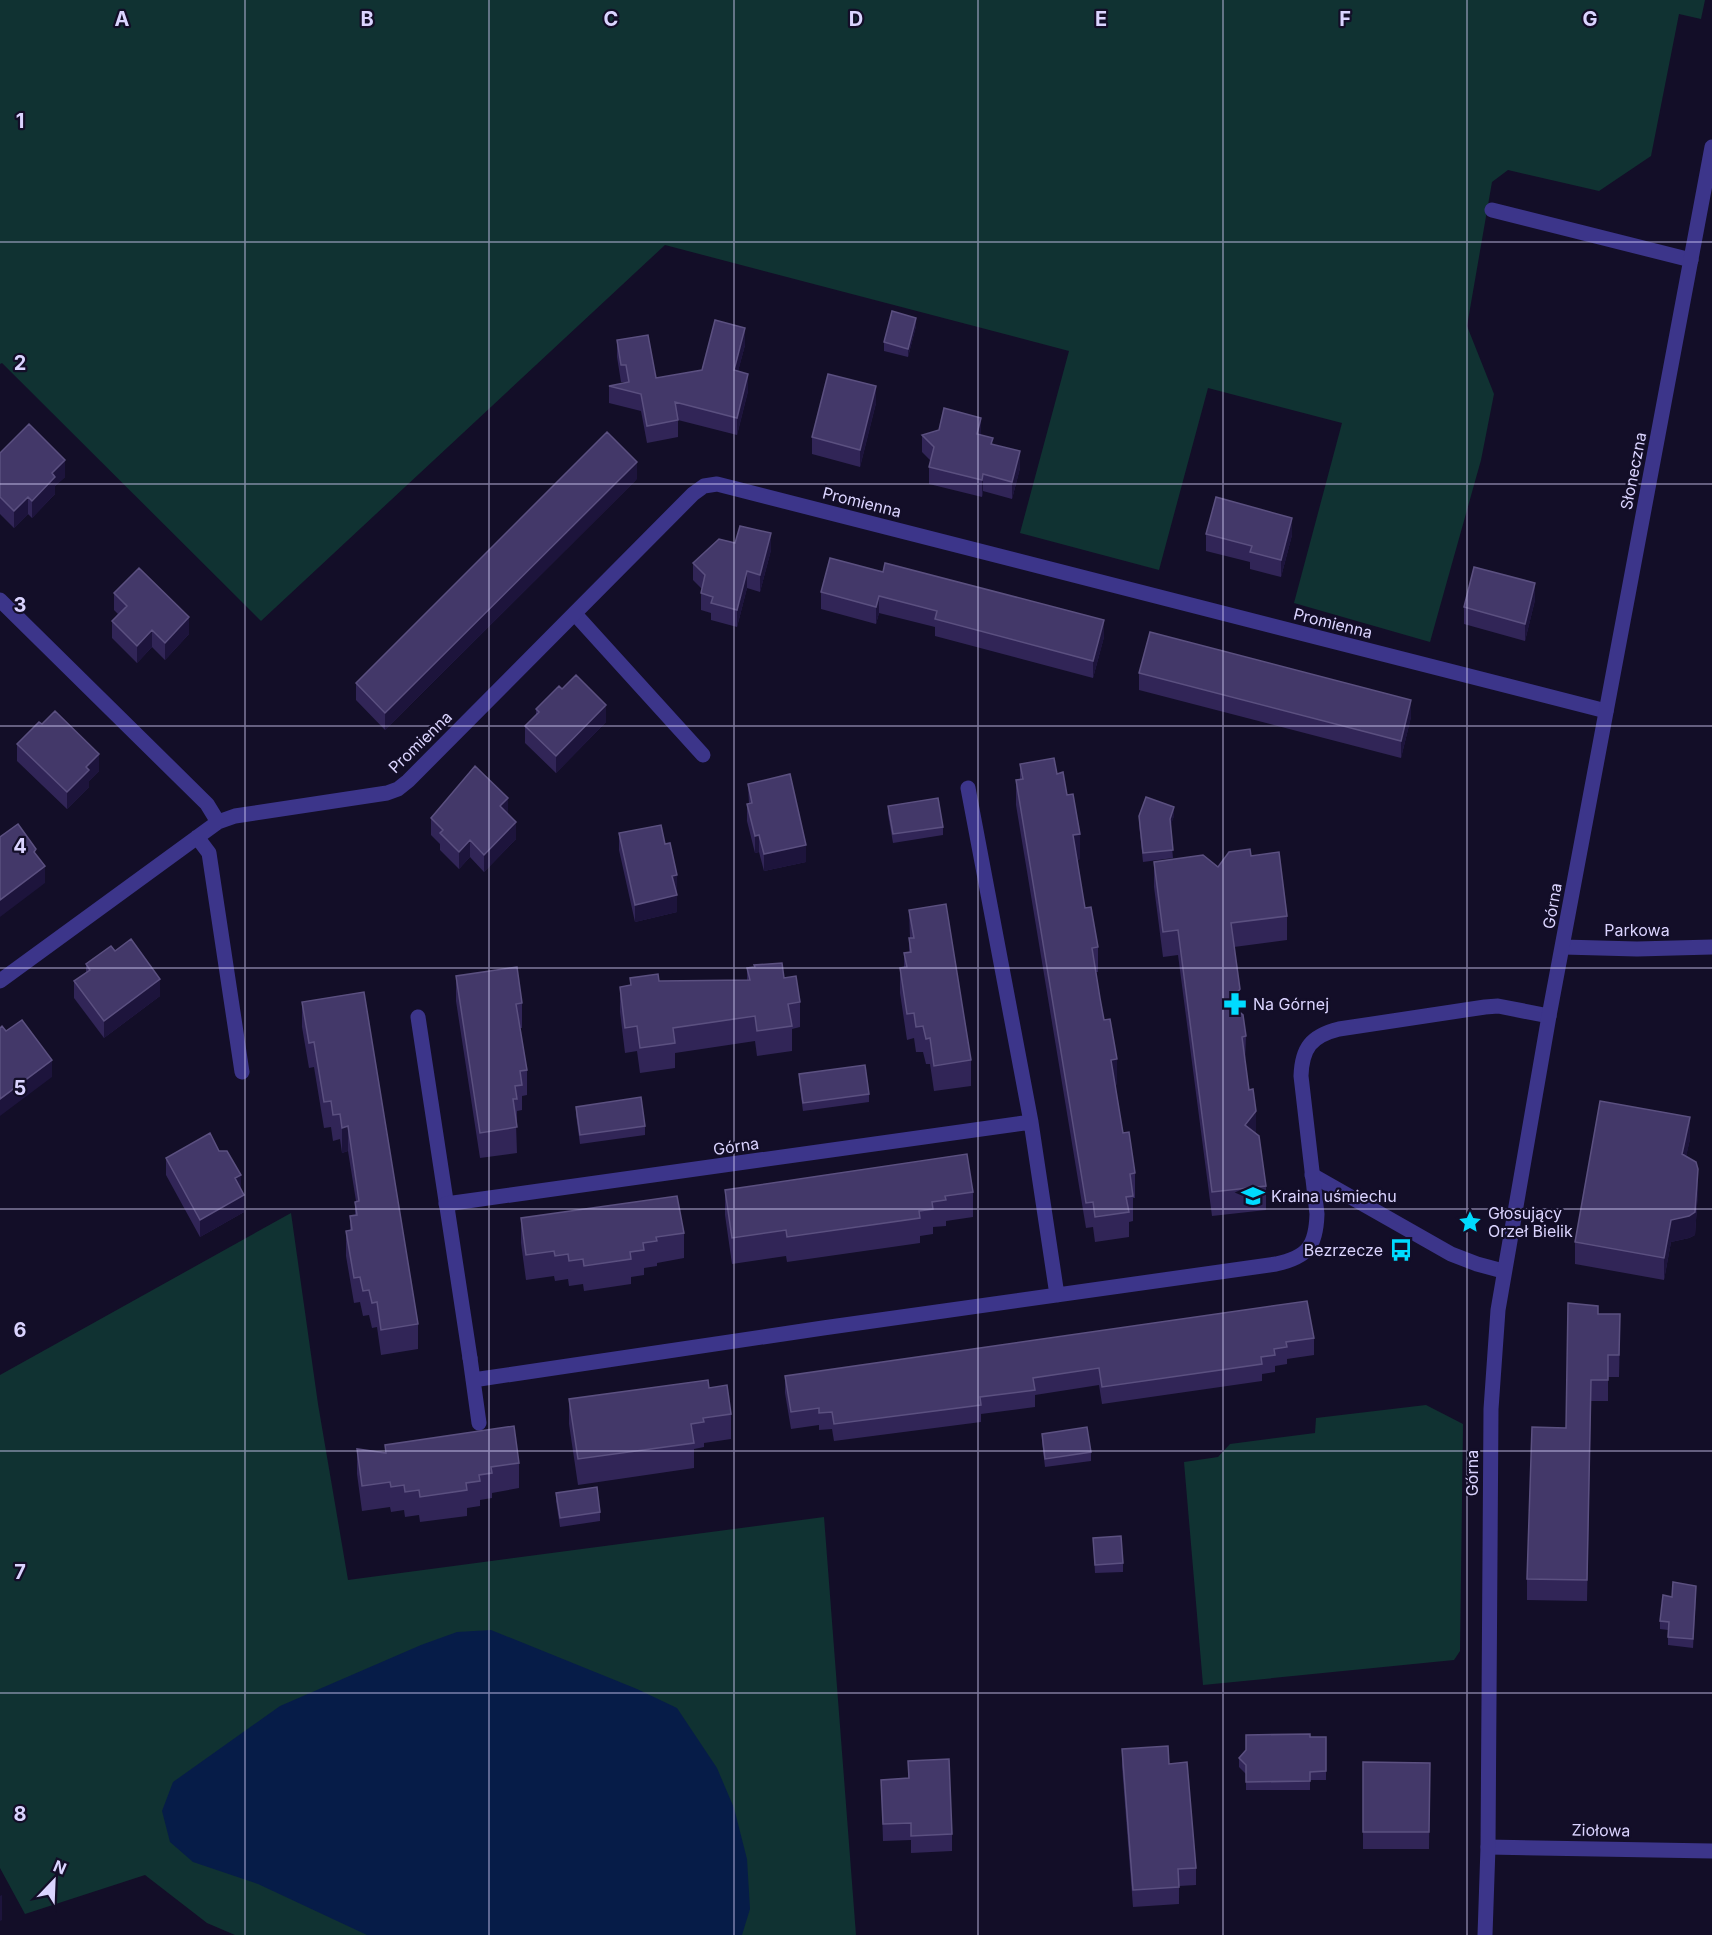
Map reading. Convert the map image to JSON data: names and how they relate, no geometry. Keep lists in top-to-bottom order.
{
  "streets": {
    "street": [
      "Słoneczna",
      "Promienna",
      "Górna",
      "Parkowa",
      "Ziołowa"
    ]
  },
  "crossings": [
    ["Słoneczna", "Promienna"],
    ["Słoneczna", "Górna"],
    ["Górna", "Parkowa"],
    ["Górna", "Ziołowa"]
  ],
  "places": {
    "pharmacy": ["Na Górnej"],
    "school or university": ["Kraina uśmiechu"],
    "place": ["Głosujący Orzeł Bielik"],
    "bus stop": ["Bezrzecze"]
  },
  "north": "top right",
  "grid": {
    "columns": [
      "A",
      "B",
      "C",
      "D",
      "E",
      "F",
      "G"
    ],
    "rows": [
      "1",
      "2",
      "3",
      "4",
      "5",
      "6",
      "7",
      "8"
    ]
  }
}
